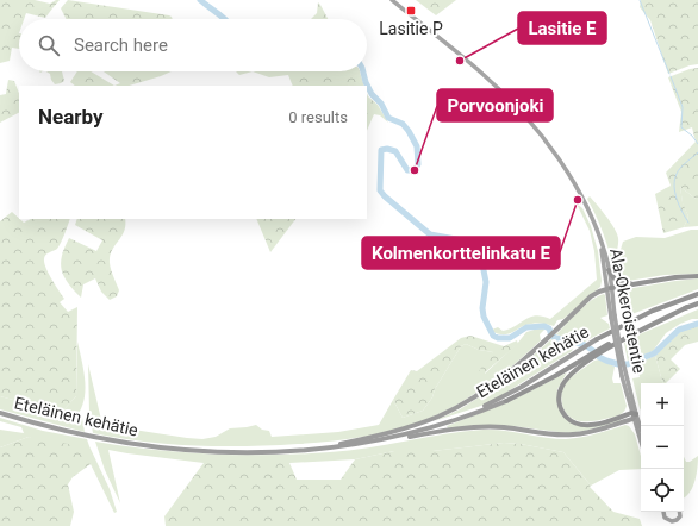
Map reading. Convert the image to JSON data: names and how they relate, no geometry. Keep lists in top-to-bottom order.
{
  "streets": {
    "highway": ["Eteläinen kehätie"],
    "main road": ["Ala-Okeroistentie"]
  },
  "places": {
    "transit": ["Lasitie P"],
    "other": ["Lasitie E", "Porvoonjoki", "Kolmenkorttelinkatu E"]
  },
  "page": {
    "search": "Search here",
    "heading": ["Nearby", "0 results"],
    "map_buttons": ["+", "−"]
  }
}
